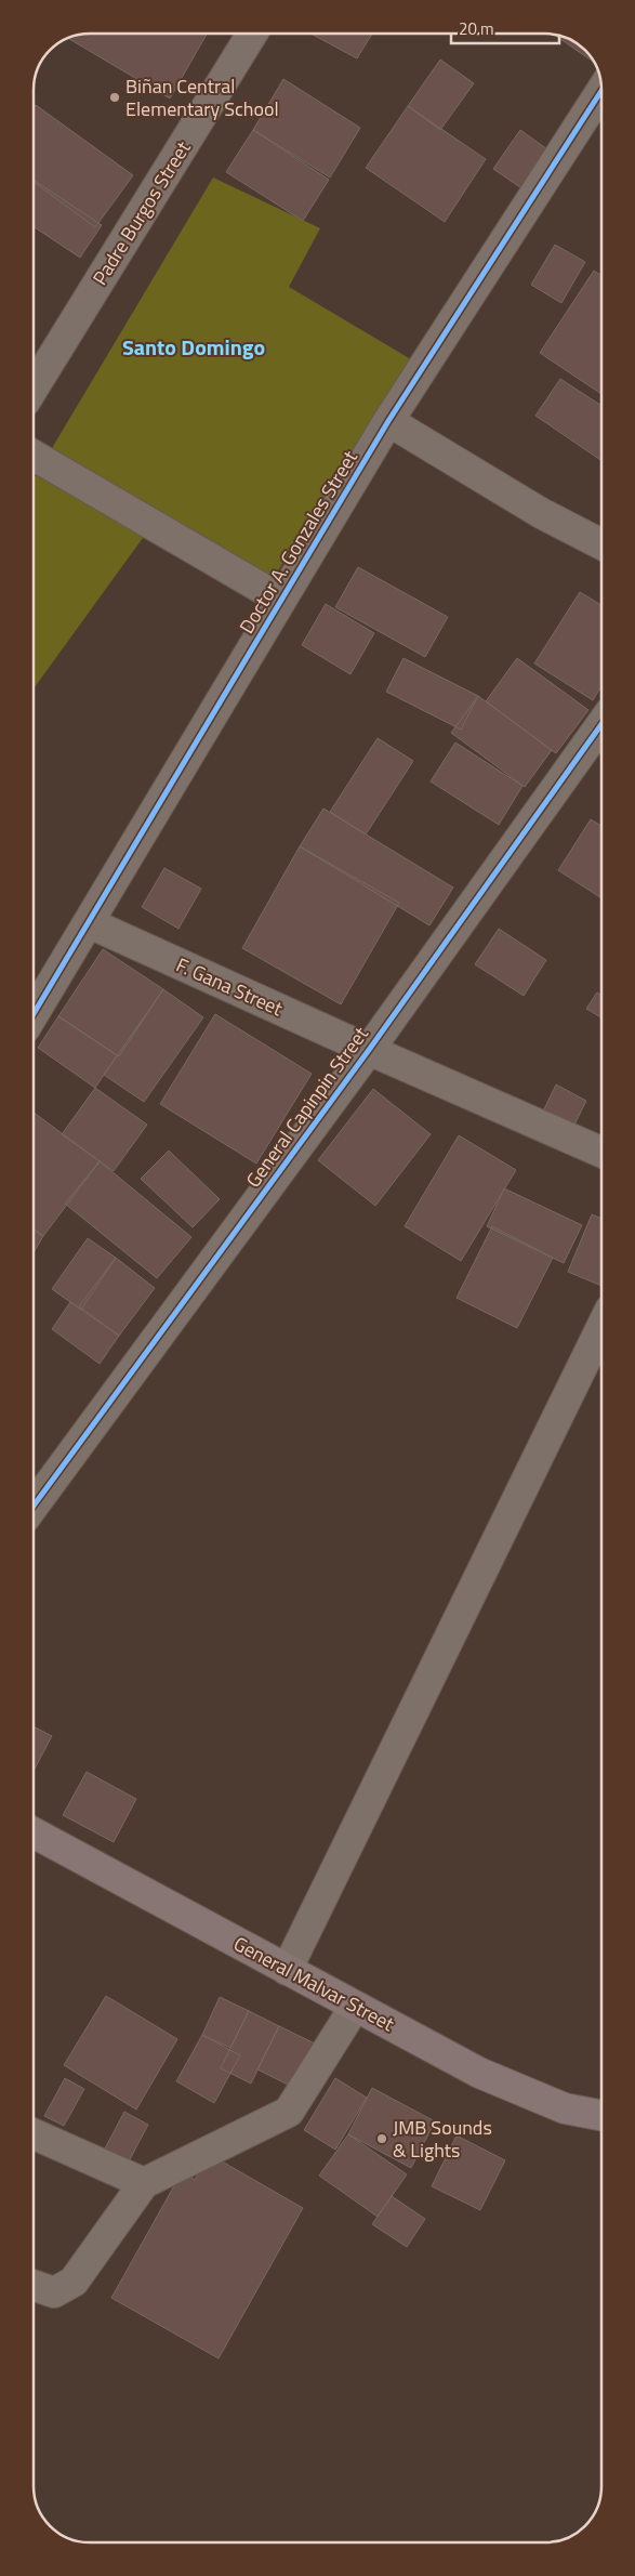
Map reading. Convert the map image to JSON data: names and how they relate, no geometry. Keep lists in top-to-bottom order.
{
  "streets": {
    "main road": ["General Malvar Street"],
    "street": [
      "Padre Burgos Street",
      "Doctor A. Gonzales Street",
      "F. Gana Street",
      "General Capinpin Street"
    ]
  },
  "crossings": [
    ["Doctor A. Gonzales Street", "F. Gana Street"],
    ["F. Gana Street", "General Capinpin Street"]
  ],
  "districts": ["Santo Domingo"],
  "places": ["Biñan Central Elementary School", "JMB Sounds & Lights"],
  "scale_bar": "20 m"
}
